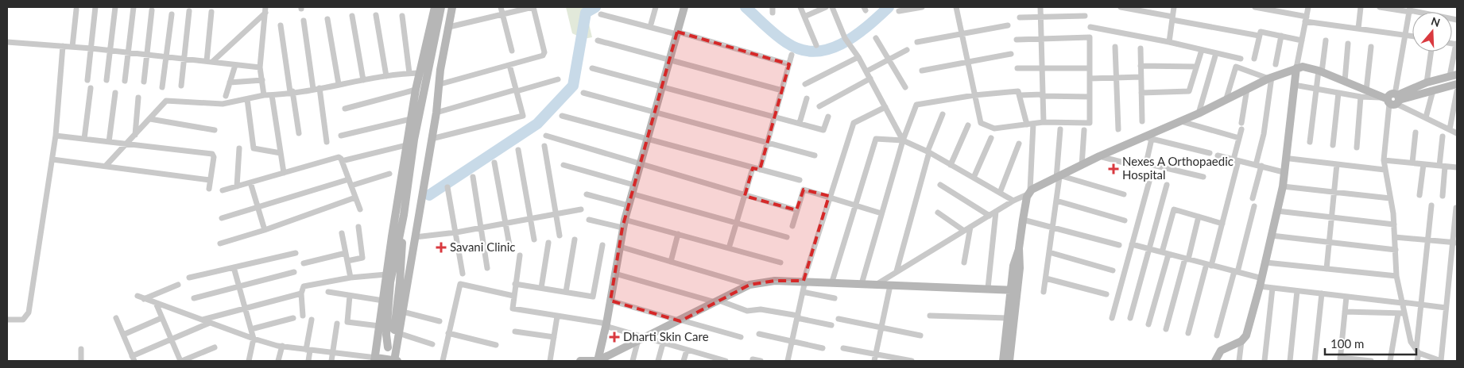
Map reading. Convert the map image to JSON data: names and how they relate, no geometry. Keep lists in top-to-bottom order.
{
  "places": {
    "health": ["Nexes A Orthopaedic Hospital", "Savani Clinic", "Dharti Skin Care"]
  },
  "scale_bar": "100 m",
  "north": "top"
}
